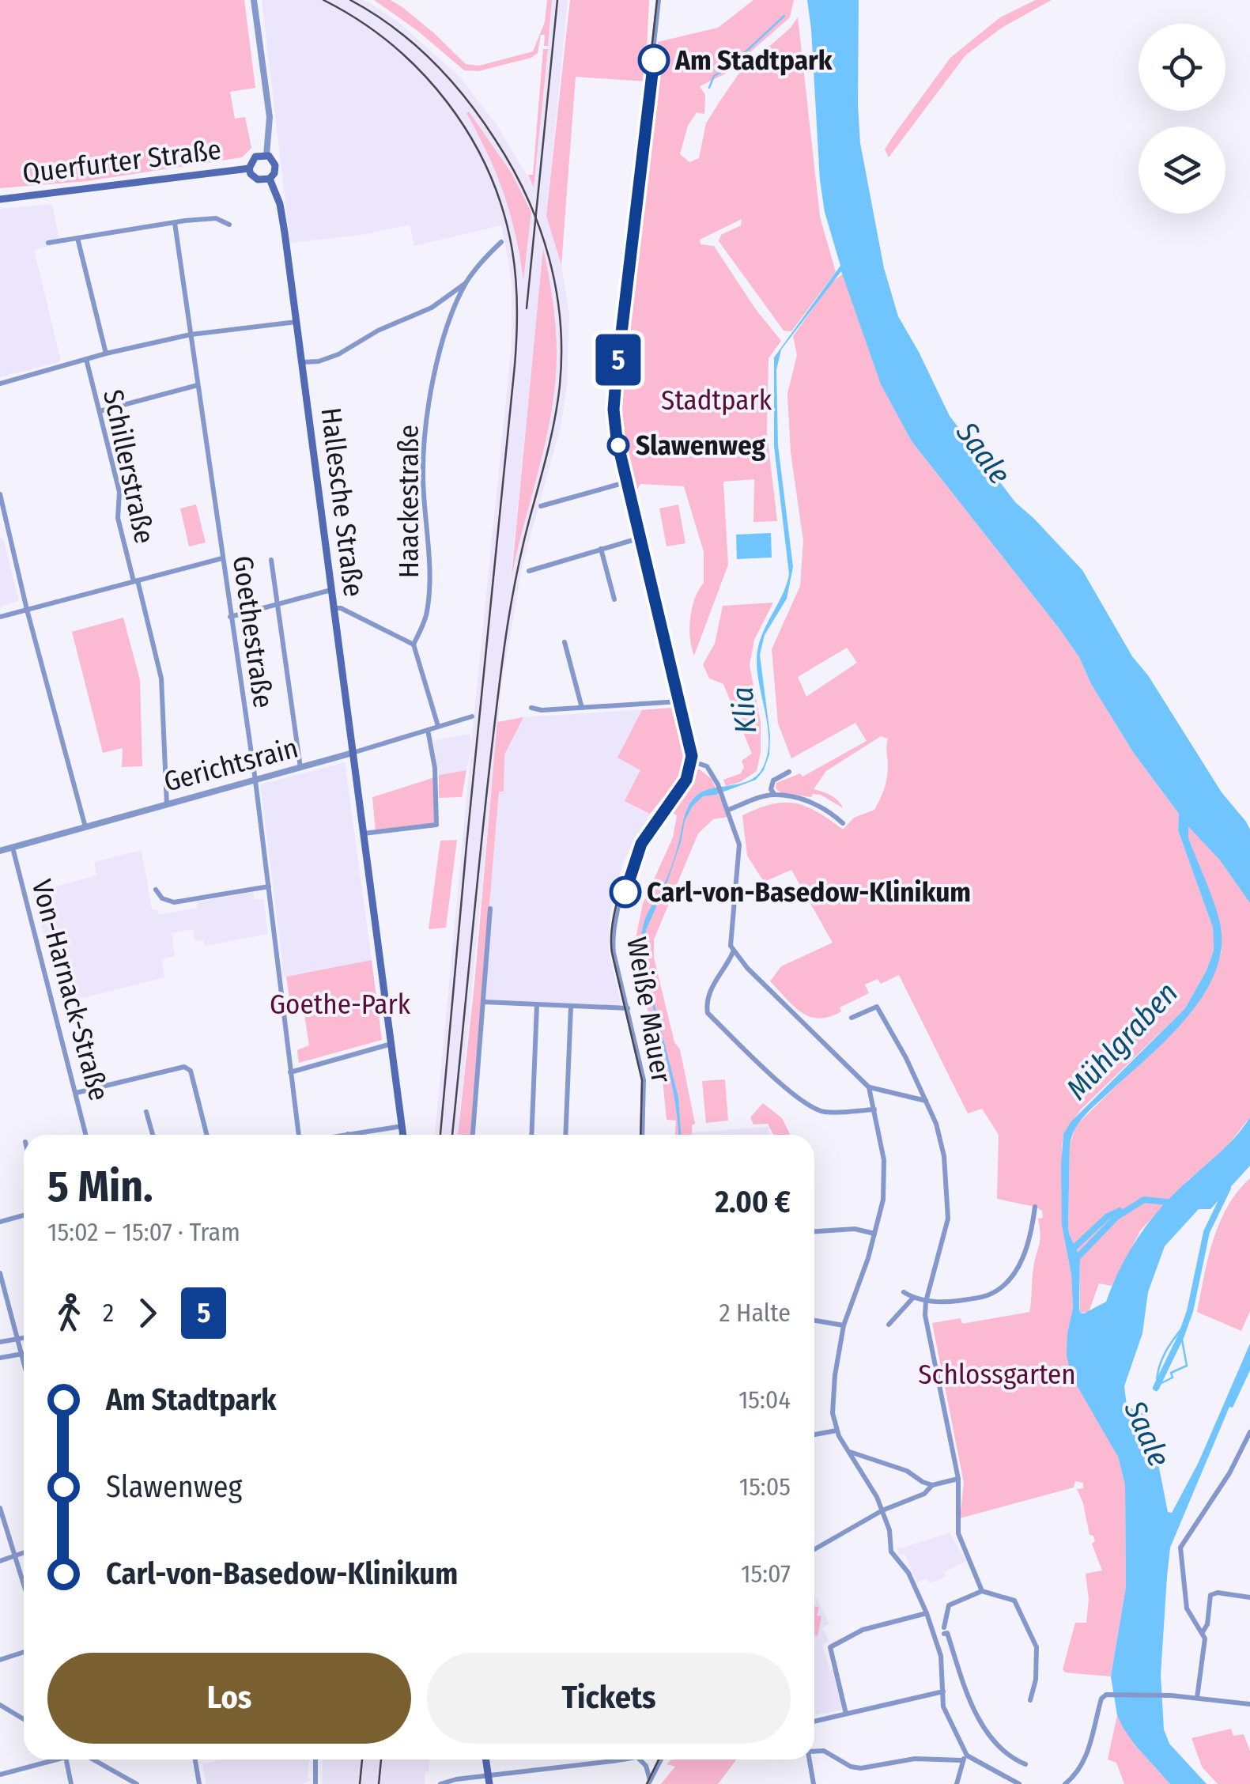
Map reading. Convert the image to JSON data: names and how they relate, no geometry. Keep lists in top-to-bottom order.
{
  "streets": {
    "main road": ["Querfurter Straße", "Hallesche Straße"],
    "street": [
      "Schillerstraße",
      "Haackestraße",
      "Goethestraße",
      "Gerichtsrain",
      "Von-Harnack-Straße",
      "Weiße Mauer"
    ]
  },
  "crossings": [
    ["Querfurter Straße", "Hallesche Straße"],
    ["Schillerstraße", "Gerichtsrain"],
    ["Hallesche Straße", "Gerichtsrain"],
    ["Goethestraße", "Gerichtsrain"],
    ["Gerichtsrain", "Von-Harnack-Straße"]
  ],
  "water": ["Saale", "Klia", "Mühlgraben"],
  "parks": ["Stadtpark", "Goethe-Park", "Schlossgarten"],
  "places": ["Am Stadtpark", "Slawenweg", "Carl-von-Basedow-Klinikum"],
  "lines": ["tram line 5"],
  "page": {
    "on_map": "5",
    "heading": ["5 Min.", "15:02 – 15:07 · Tram", "2.00 €"],
    "legs": ["2", "5", "2 Halte"],
    "list": [
      {
        "name": "Am Stadtpark",
        "value": "15:04"
      },
      {
        "name": "Slawenweg",
        "value": "15:05"
      },
      {
        "name": "Carl-von-Basedow-Klinikum",
        "value": "15:07"
      }
    ],
    "buttons": ["Los", "Tickets"]
  }
}
